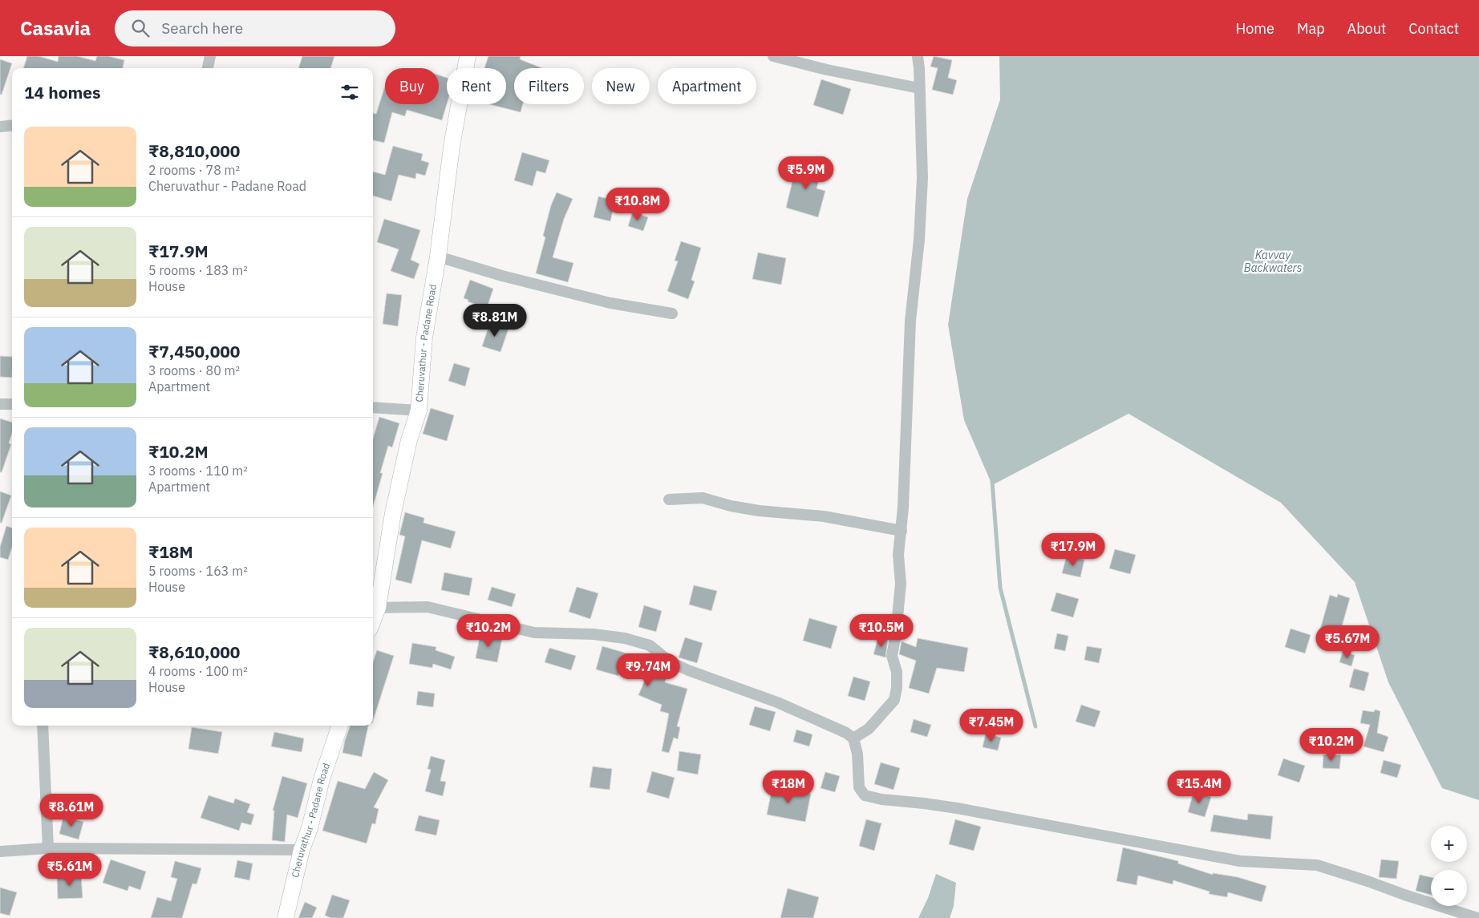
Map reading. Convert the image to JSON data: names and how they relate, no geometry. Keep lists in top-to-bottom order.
{
  "streets": {
    "main road": ["Cheruvathur - Padane Road"]
  },
  "water": ["Kavvay Backwaters"],
  "page": {
    "header": "Casavia",
    "search": "Search here",
    "nav": [
      "Home",
      "Map",
      "About",
      "Contact"
    ],
    "chip": [
      "Buy",
      "Rent",
      "Filters",
      "New",
      "Apartment"
    ],
    "heading": "14 homes",
    "list": [
      {
        "name": "₹8,810,000",
        "note": "2 rooms · 78 m² · Cheruvathur - Padane Road"
      },
      {
        "name": "₹17.9M",
        "note": "5 rooms · 183 m² · House"
      },
      {
        "name": "₹7,450,000",
        "note": "3 rooms · 80 m² · Apartment"
      },
      {
        "name": "₹10.2M",
        "note": "3 rooms · 110 m² · Apartment"
      },
      {
        "name": "₹18M",
        "note": "5 rooms · 163 m² · House"
      },
      {
        "name": "₹8,610,000",
        "note": "4 rooms · 100 m² · House"
      }
    ],
    "price": [
      "₹5.9M",
      "₹10.8M",
      "₹8.81M",
      "₹17.9M",
      "₹10.2M",
      "₹10.5M",
      "₹5.67M",
      "₹9.74M",
      "₹7.45M",
      "₹10.2M",
      "₹18M",
      "₹15.4M",
      "₹8.61M",
      "₹5.61M"
    ],
    "map_buttons": ["+", "−"]
  }
}
